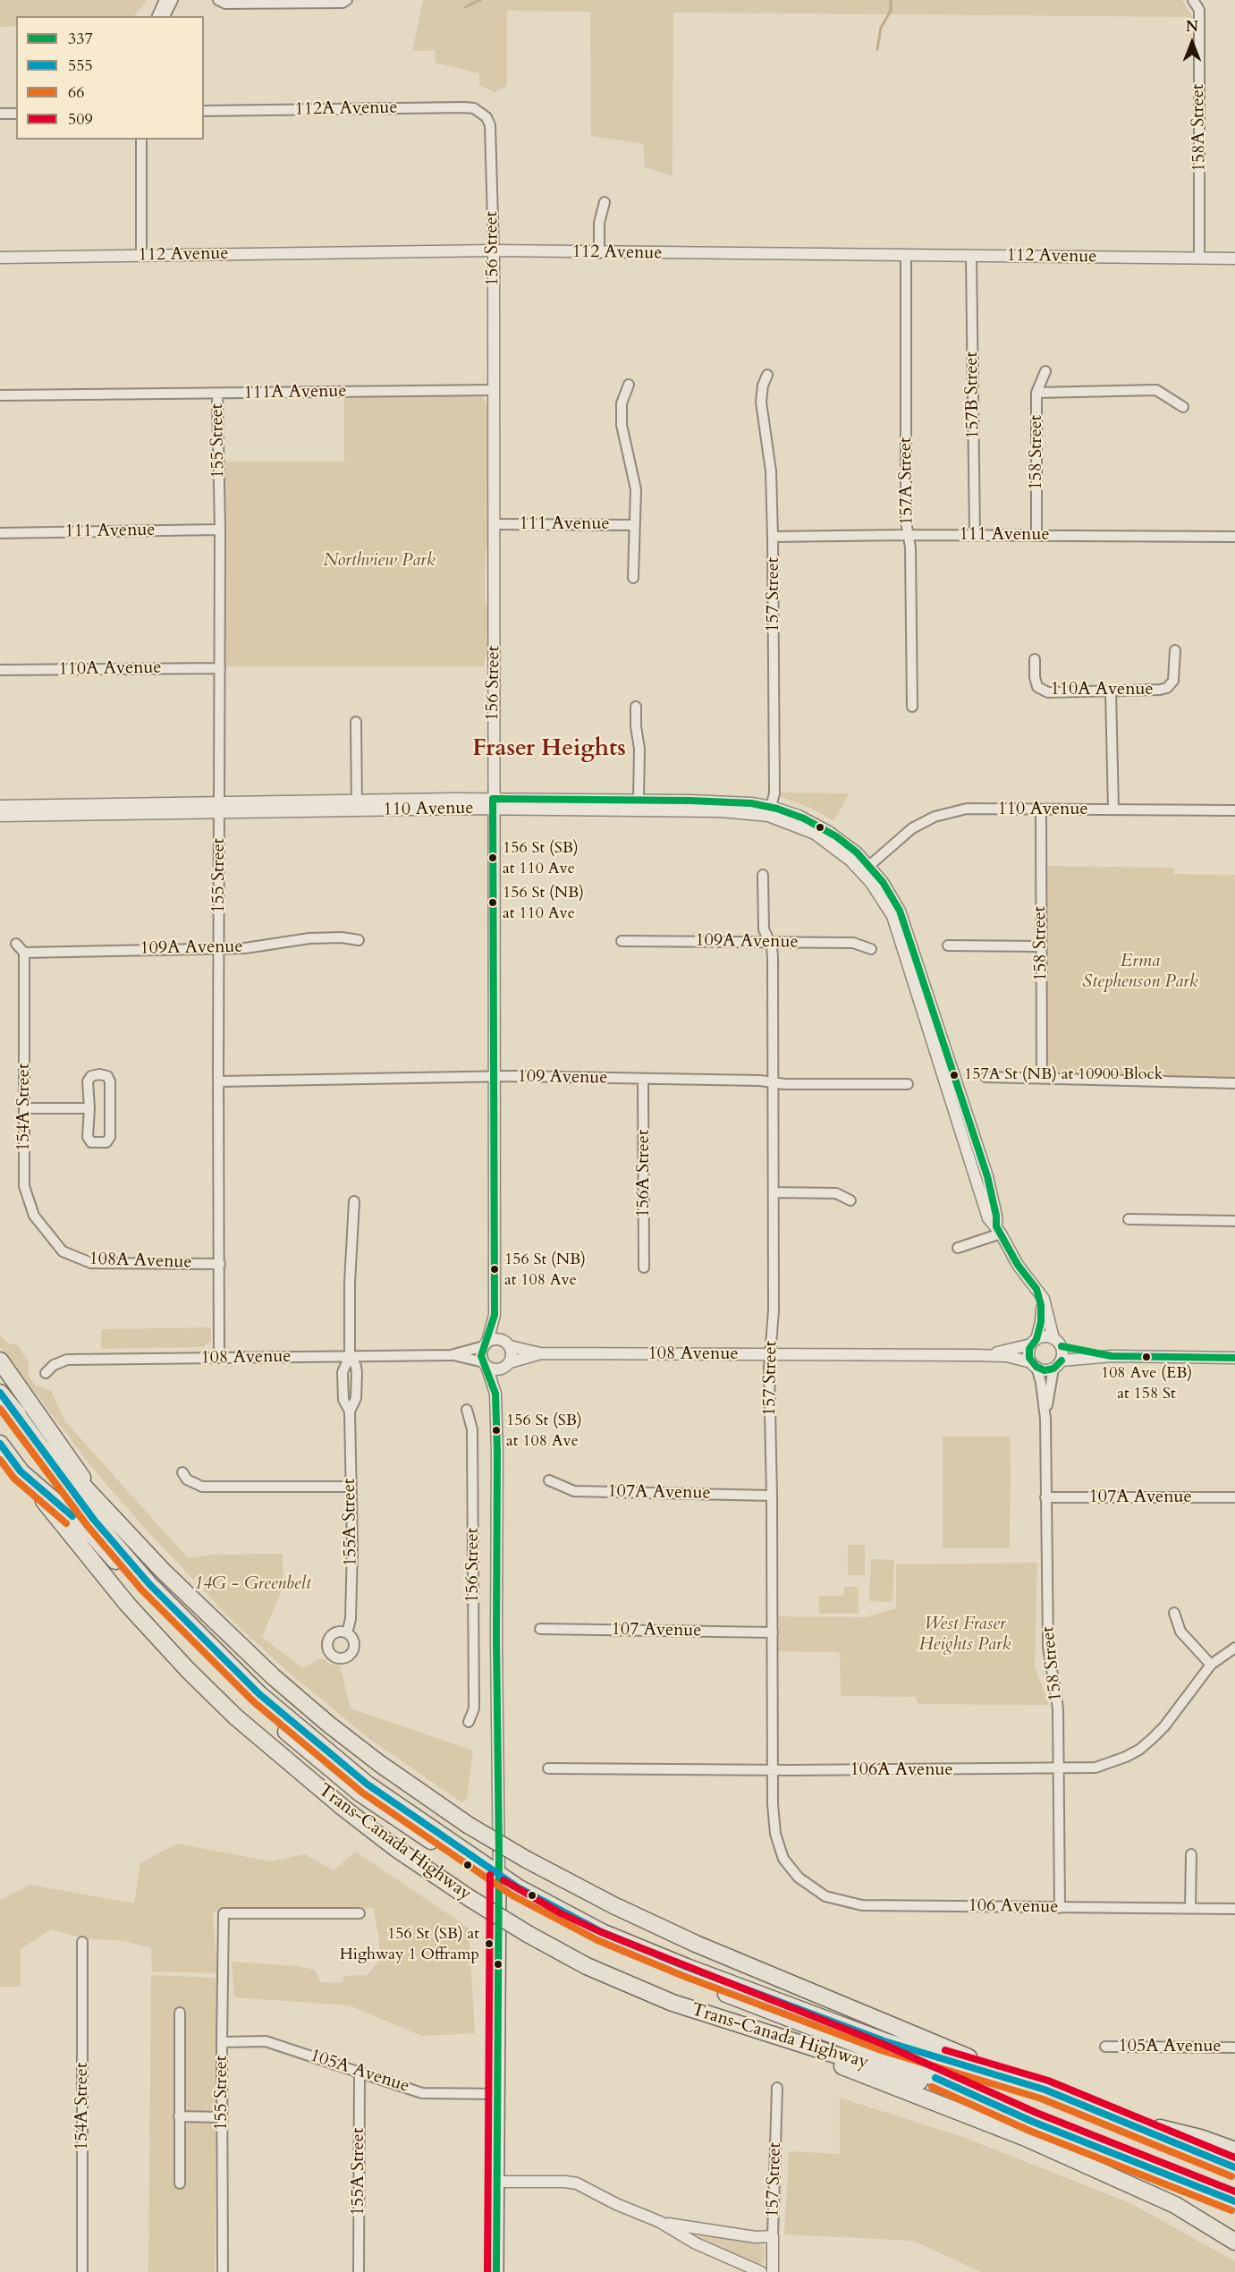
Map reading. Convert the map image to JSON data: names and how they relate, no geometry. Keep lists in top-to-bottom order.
{
  "streets": {
    "highway": ["Trans-Canada Highway"],
    "main road": ["156 Street"],
    "street": [
      "112A Avenue",
      "158A Street",
      "112 Avenue",
      "111A Avenue",
      "157B Street",
      "155 Street",
      "158 Street",
      "157A Street",
      "111 Avenue",
      "157 Street",
      "110A Avenue",
      "110 Avenue",
      "109A Avenue",
      "109 Avenue",
      "154A Street",
      "156A Street",
      "108A Avenue",
      "108 Avenue",
      "107A Avenue",
      "155A Street",
      "107 Avenue",
      "106A Avenue",
      "106 Avenue",
      "105A Avenue"
    ]
  },
  "crossings": [
    ["112A Avenue", "156 Street"],
    ["158A Street", "112 Avenue"],
    ["156 Street", "112 Avenue"],
    ["156 Street", "111A Avenue"],
    ["156 Street", "111 Avenue"],
    ["156 Street", "110 Avenue"],
    ["156 Street", "109 Avenue"],
    ["156 Street", "108 Avenue"],
    ["156 Street", "105A Avenue"],
    ["112 Avenue", "157B Street"],
    ["112 Avenue", "157A Street"],
    ["111A Avenue", "155 Street"],
    ["157B Street", "111 Avenue"],
    ["155 Street", "111 Avenue"],
    ["155 Street", "110A Avenue"],
    ["155 Street", "110 Avenue"],
    ["155 Street", "109A Avenue"],
    ["155 Street", "109 Avenue"],
    ["155 Street", "108A Avenue"],
    ["155 Street", "108 Avenue"],
    ["155 Street", "105A Avenue"],
    ["158 Street", "111 Avenue"],
    ["158 Street", "110 Avenue"],
    ["158 Street", "108 Avenue"],
    ["158 Street", "107A Avenue"],
    ["158 Street", "106A Avenue"],
    ["158 Street", "106 Avenue"],
    ["157A Street", "111 Avenue"],
    ["111 Avenue", "157 Street"],
    ["157 Street", "110 Avenue"],
    ["157 Street", "109A Avenue"],
    ["157 Street", "109 Avenue"],
    ["157 Street", "108 Avenue"],
    ["157 Street", "107A Avenue"],
    ["157 Street", "107 Avenue"],
    ["157 Street", "106A Avenue"],
    ["157 Street", "106 Avenue"],
    ["109A Avenue", "154A Street"],
    ["109 Avenue", "156A Street"],
    ["154A Street", "108A Avenue"],
    ["108 Avenue", "155A Street"],
    ["155A Street", "105A Avenue"]
  ],
  "districts": ["Fraser Heights"],
  "parks": [
    "Northview Park",
    "Erma Stephenson Park",
    "14G - Greenbelt",
    "West Fraser Heights Park"
  ],
  "places": [
    "156 St (SB) at 110 Ave",
    "156 St (NB) at 110 Ave",
    "157A St (NB) at 10900 Block",
    "156 St (NB) at 108 Ave",
    "108 Ave (EB) at 158 St",
    "156 St (SB) at 108 Ave",
    "156 St (SB) at Highway 1 Offramp"
  ],
  "lines": [
    "transit line 337",
    "transit line 555",
    "transit line 66",
    "transit line 509"
  ],
  "legend": [
    "337",
    "555",
    "66",
    "509"
  ],
  "north": "top"
}
